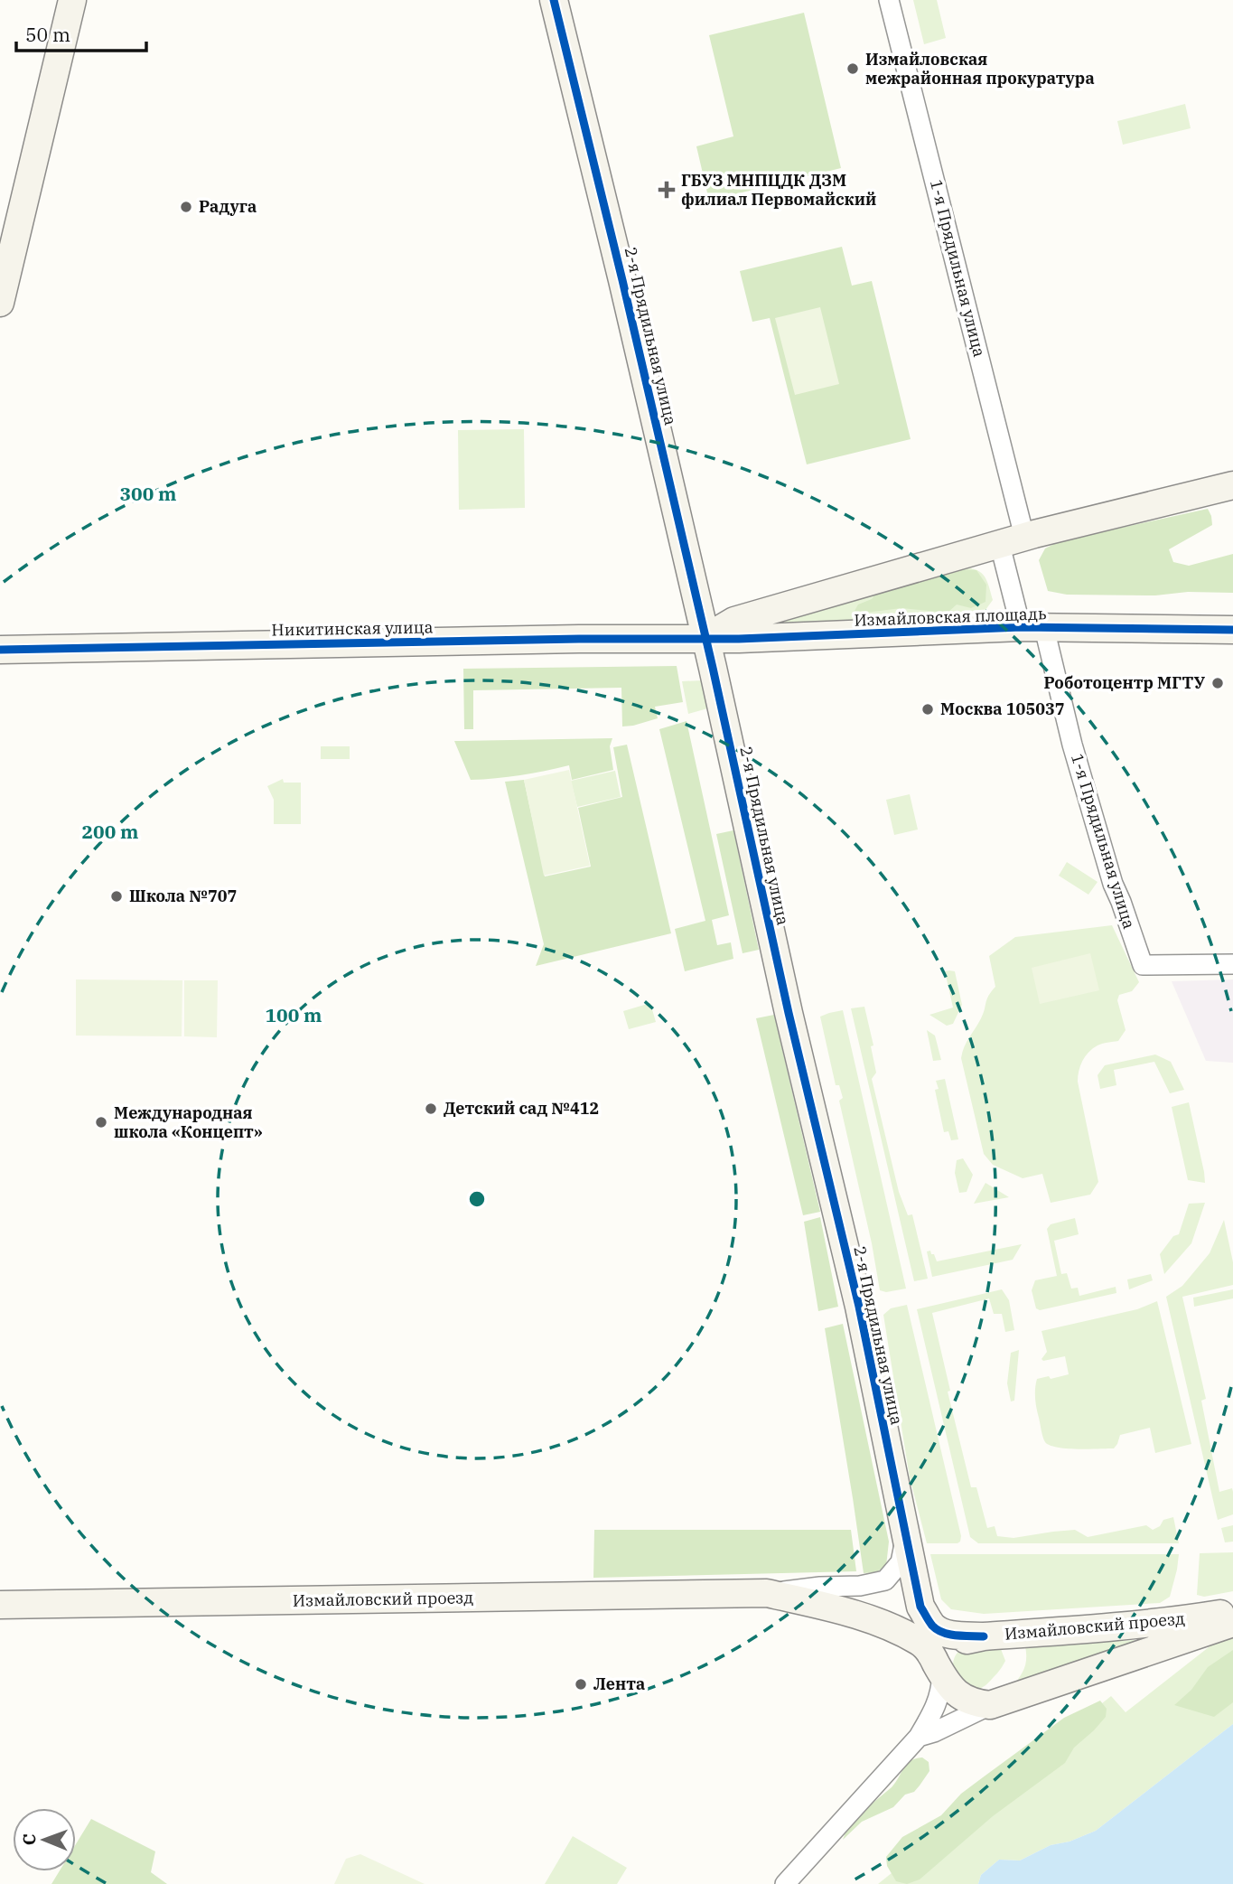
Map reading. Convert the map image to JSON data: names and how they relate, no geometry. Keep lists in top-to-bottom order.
{
  "streets": {
    "street": [
      "1-я Прядильная улица",
      "2-я Прядильная улица",
      "Измайловская площадь",
      "Никитинская улица",
      "Измайловский проезд"
    ]
  },
  "crossings": [
    ["1-я Прядильная улица", "Измайловская площадь"],
    ["2-я Прядильная улица", "Измайловская площадь"],
    ["2-я Прядильная улица", "Никитинская улица"],
    ["2-я Прядильная улица", "Измайловский проезд"],
    ["Измайловская площадь", "Никитинская улица"]
  ],
  "places": {
    "other": [
      "Измайловская межрайонная прокуратура",
      "Радуга",
      "Роботоцентр МГТУ",
      "Москва 105037",
      "Школа №707",
      "Детский сад №412",
      "Международная школа «Концепт»",
      "Лента"
    ],
    "health": ["ГБУЗ МНПЦДК ДЗМ филиал Первомайский"]
  },
  "scale_bar": "50 m",
  "north": "left",
  "rings": ["300 m", "200 m", "100 m"]
}
